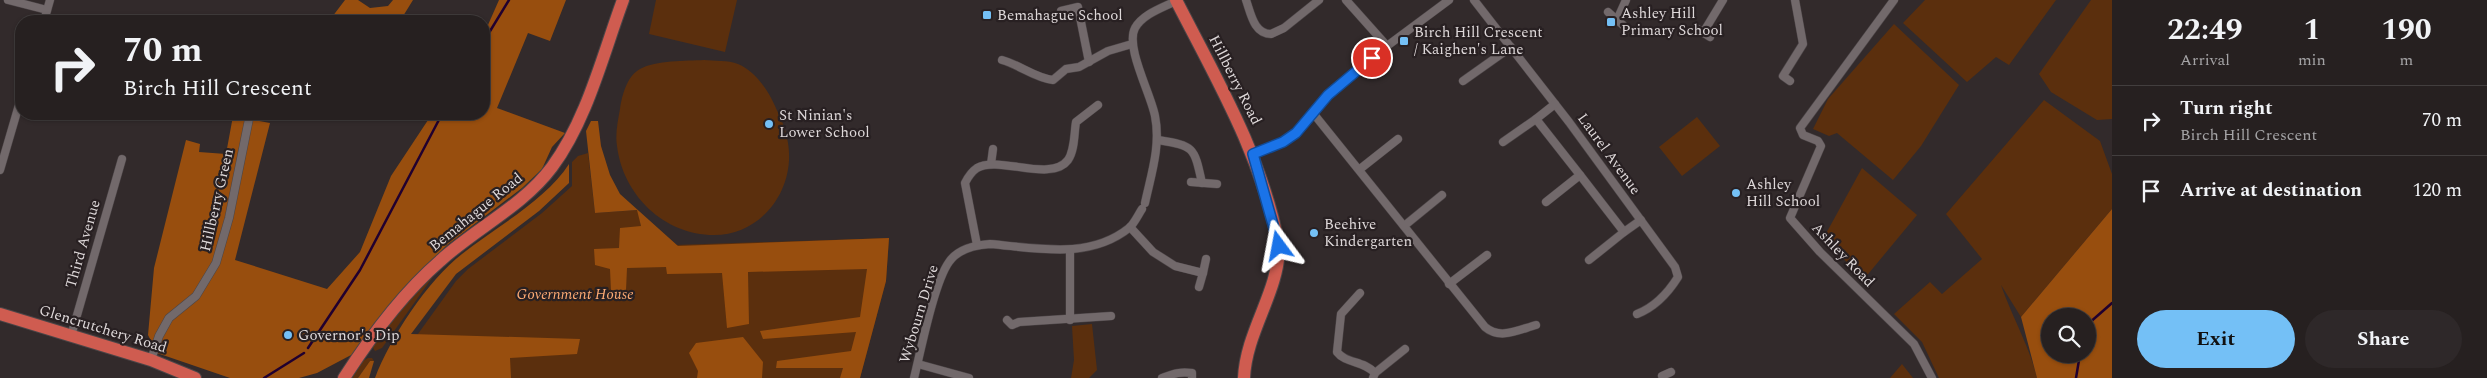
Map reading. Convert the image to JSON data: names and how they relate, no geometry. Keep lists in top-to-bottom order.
{
  "streets": {
    "highway": ["Hillberry Road", "Bemahague Road", "Glencrutchery Road"],
    "street": [
      "Laurel Avenue",
      "Hillberry Green",
      "Third Avenue",
      "Ashley Road",
      "Wybourn Drive"
    ]
  },
  "crossings": [
    ["Hillberry Green", "Glencrutchery Road"],
    ["Third Avenue", "Glencrutchery Road"]
  ],
  "parks": ["Government House"],
  "places": {
    "transit": ["Bemahague School", "Ashley Hill Primary School", "Birch Hill Crescent / Kaighen's Lane"],
    "other": [
      "St Ninian's Lower School",
      "Ashley Hill School",
      "Beehive Kindergarten",
      "Governor's Dip"
    ]
  },
  "page": {
    "eta": [
      "22:49",
      "Arrival",
      "1",
      "min",
      "190",
      "m"
    ],
    "turn": ["70 m", "Birch Hill Crescent"],
    "list": [
      {
        "name": "Turn right",
        "note": "Birch Hill Crescent",
        "value": "70 m"
      },
      {
        "name": "Arrive at destination",
        "value": "120 m"
      }
    ],
    "buttons": ["Exit", "Share"]
  }
}
